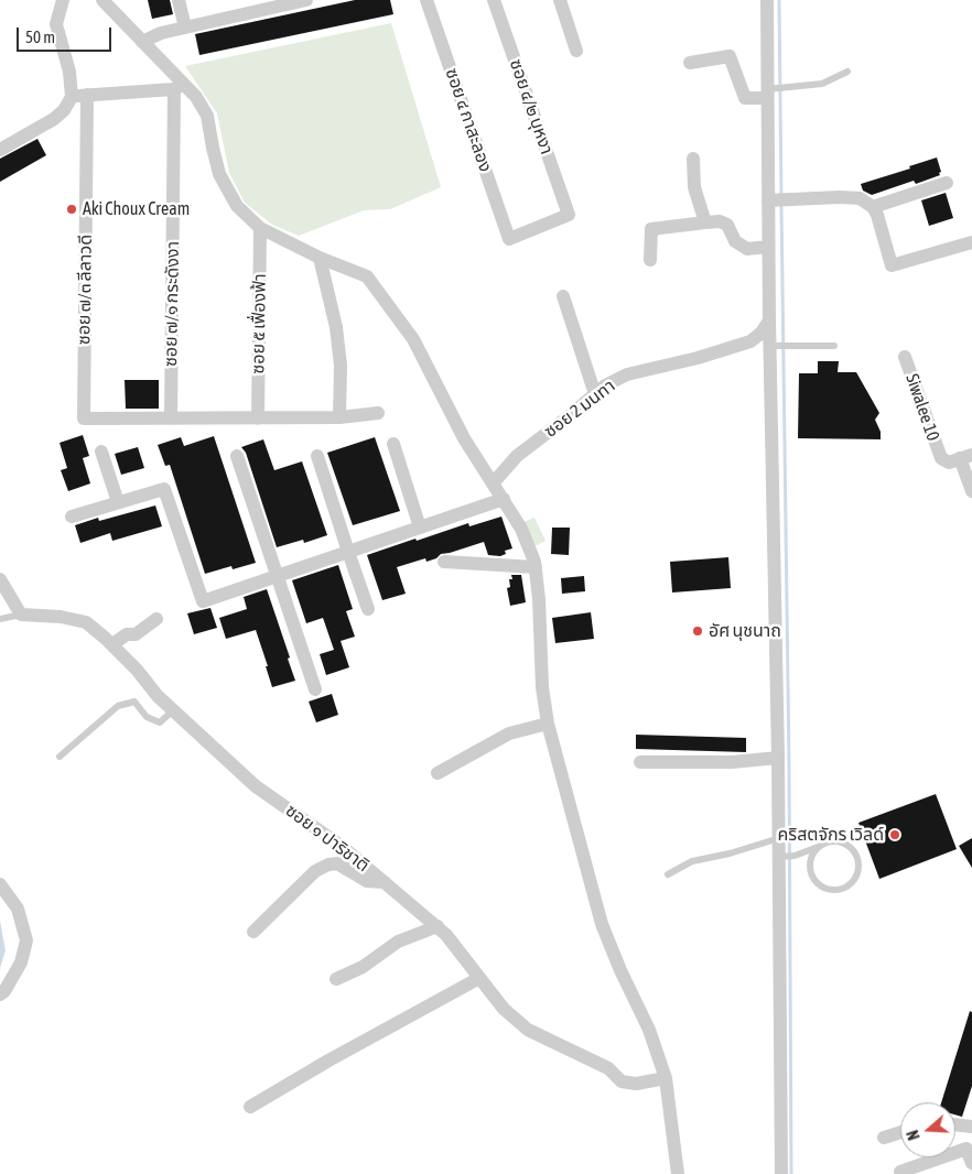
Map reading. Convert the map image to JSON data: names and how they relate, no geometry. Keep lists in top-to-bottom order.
{
  "streets": {
    "street": [
      "ซอย ๔/๒ บุหงา",
      "ซอย ๔ กาสะลอง",
      "ซอย ๗/๓ ลีลาวดี",
      "ซอย ๗/๑ กระดังงา",
      "ซอย ๕ เฟื่องฟ้า",
      "Siwalee 10",
      "ซอย 2 มนทา",
      "ซอย ๑ ปาริชาติ"
    ]
  },
  "crossings": [
    ["ซอย ๔/๒ บุหงา", "ซอย ๔ กาสะลอง"],
    ["ซอย ๗/๓ ลีลาวดี", "ซอย ๗/๑ กระดังงา"]
  ],
  "places": ["Aki Choux Cream", "อัศ นุชนาถ", "คริสตจักร เวิลด์"],
  "scale_bar": "50 m",
  "north": "left"
}
